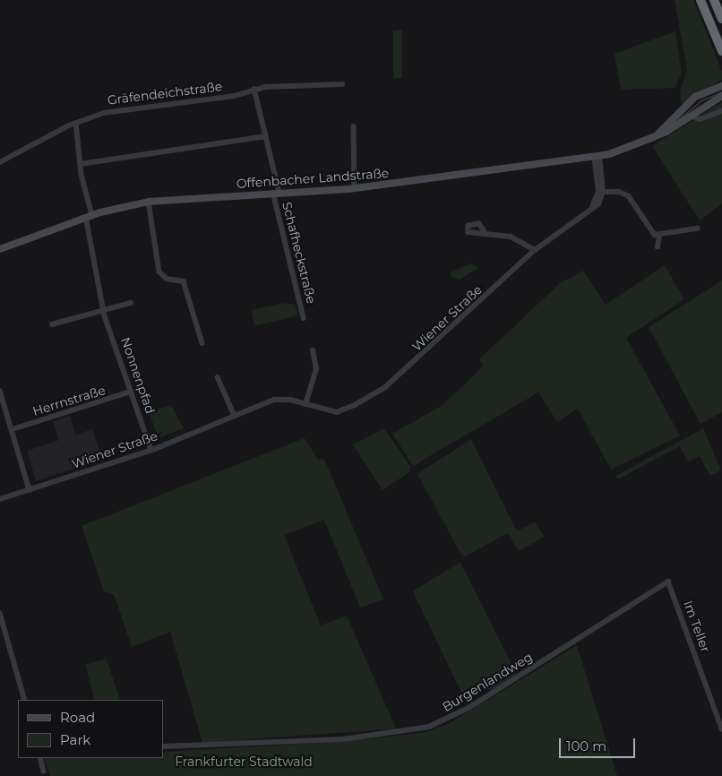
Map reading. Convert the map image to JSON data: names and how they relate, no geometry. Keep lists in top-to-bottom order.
{
  "streets": {
    "main road": ["Offenbacher Landstraße"],
    "street": [
      "Gräfendeichstraße",
      "Schafheckstraße",
      "Wiener Straße",
      "Nonnenpfad",
      "Herrnstraße",
      "Im Teller",
      "Burgenlandweg"
    ]
  },
  "crossings": [
    ["Gräfendeichstraße", "Schafheckstraße"],
    ["Gräfendeichstraße", "Nonnenpfad"],
    ["Offenbacher Landstraße", "Schafheckstraße"],
    ["Offenbacher Landstraße", "Wiener Straße"],
    ["Offenbacher Landstraße", "Nonnenpfad"],
    ["Wiener Straße", "Nonnenpfad"],
    ["Nonnenpfad", "Herrnstraße"],
    ["Im Teller", "Burgenlandweg"]
  ],
  "parks": ["Frankfurter Stadtwald"],
  "legend": ["Road", "Park"],
  "scale_bar": "100 m"
}
